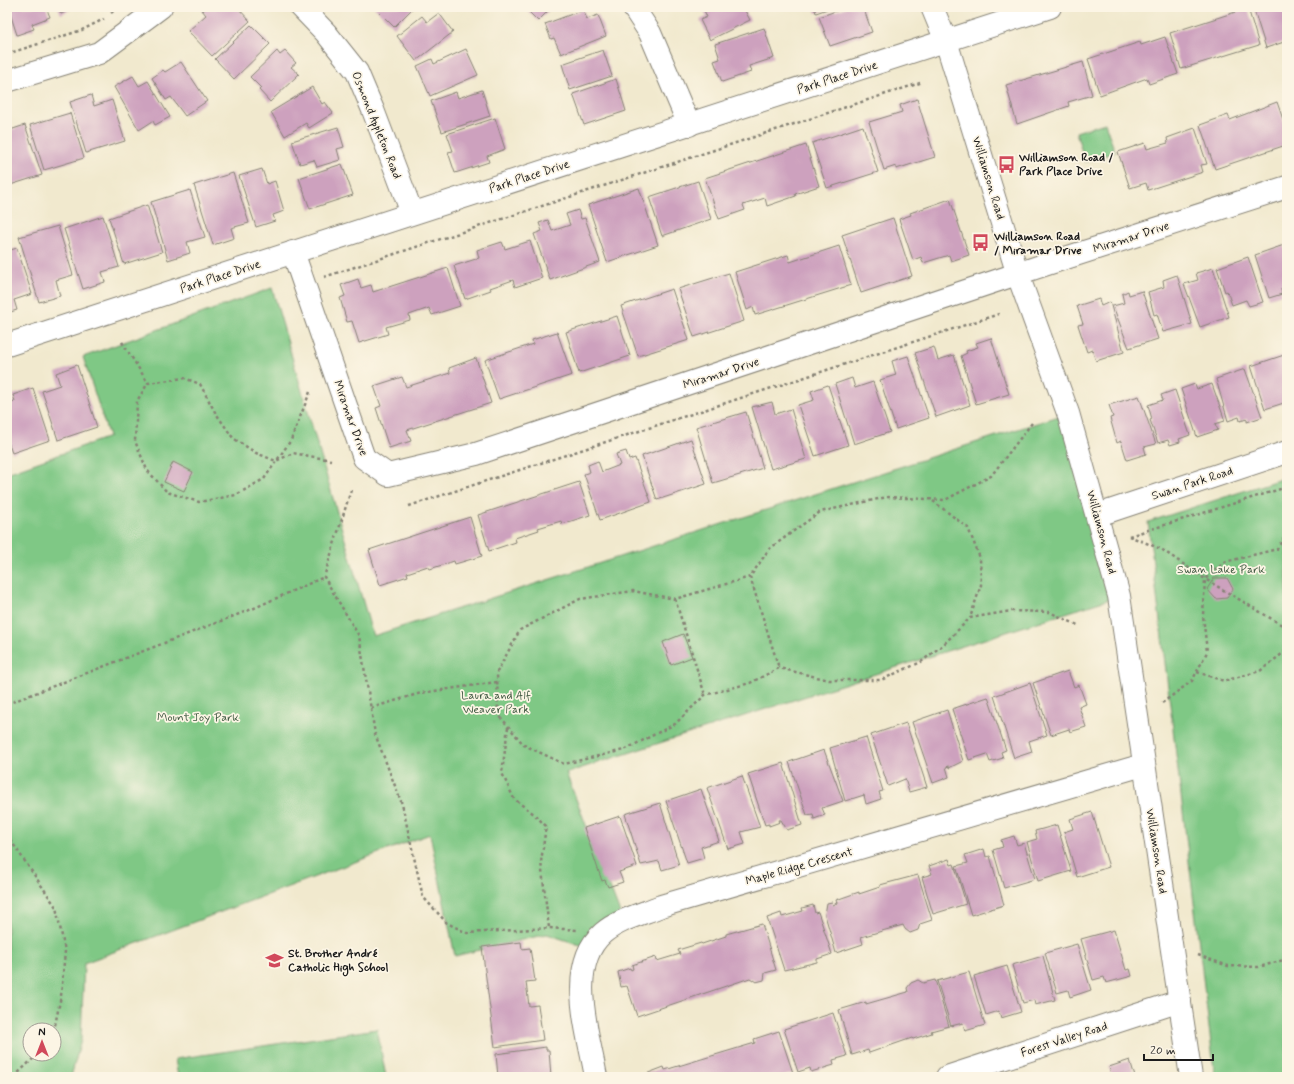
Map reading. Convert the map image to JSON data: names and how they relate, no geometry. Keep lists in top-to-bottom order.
{
  "streets": {
    "street": [
      "Park Place Drive",
      "Osmond Appleton Road",
      "Williamson Road",
      "Miramar Drive",
      "Swan Park Road",
      "Maple Ridge Crescent",
      "Forest Valley Road"
    ]
  },
  "crossings": [
    ["Park Place Drive", "Osmond Appleton Road"],
    ["Park Place Drive", "Williamson Road"],
    ["Park Place Drive", "Miramar Drive"],
    ["Williamson Road", "Miramar Drive"],
    ["Williamson Road", "Swan Park Road"],
    ["Williamson Road", "Maple Ridge Crescent"],
    ["Williamson Road", "Forest Valley Road"]
  ],
  "parks": ["Swan Lake Park", "Laura and Alf Weaver Park", "Mount Joy Park"],
  "places": {
    "bus stop": ["Williamson Road / Park Place Drive", "Williamson Road / Miramar Drive"],
    "school or university": ["St. Brother André Catholic High School"]
  },
  "scale_bar": "20 m",
  "north": "top"
}
